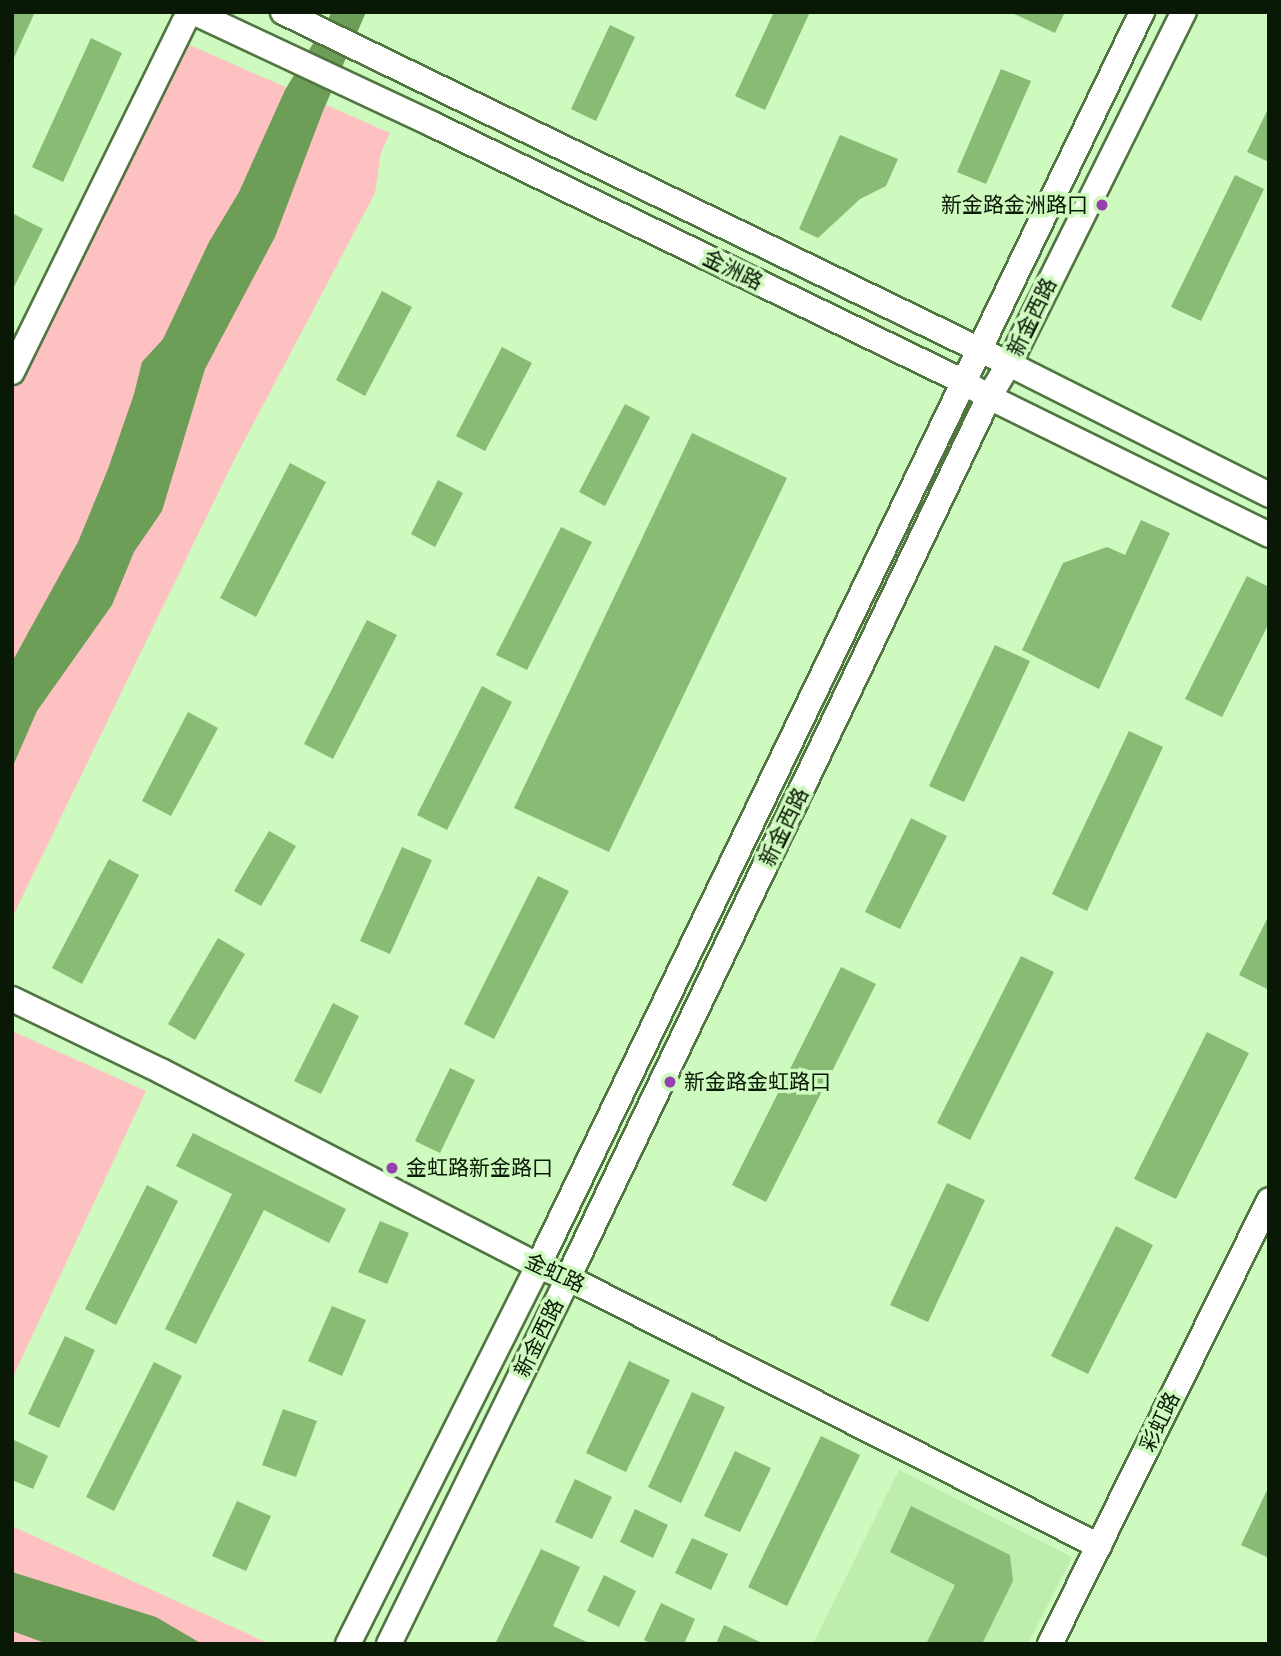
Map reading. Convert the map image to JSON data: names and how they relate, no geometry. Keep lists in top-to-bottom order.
{
  "streets": {
    "main road": [
      "金洲路",
      "新金西路",
      "金虹路",
      "彩虹路"
    ]
  },
  "crossings": [
    ["金洲路", "新金西路"],
    ["新金西路", "金虹路"],
    ["金虹路", "彩虹路"]
  ],
  "places": ["新金路金洲路口", "新金路金虹路口", "金虹路新金路口"]
}
